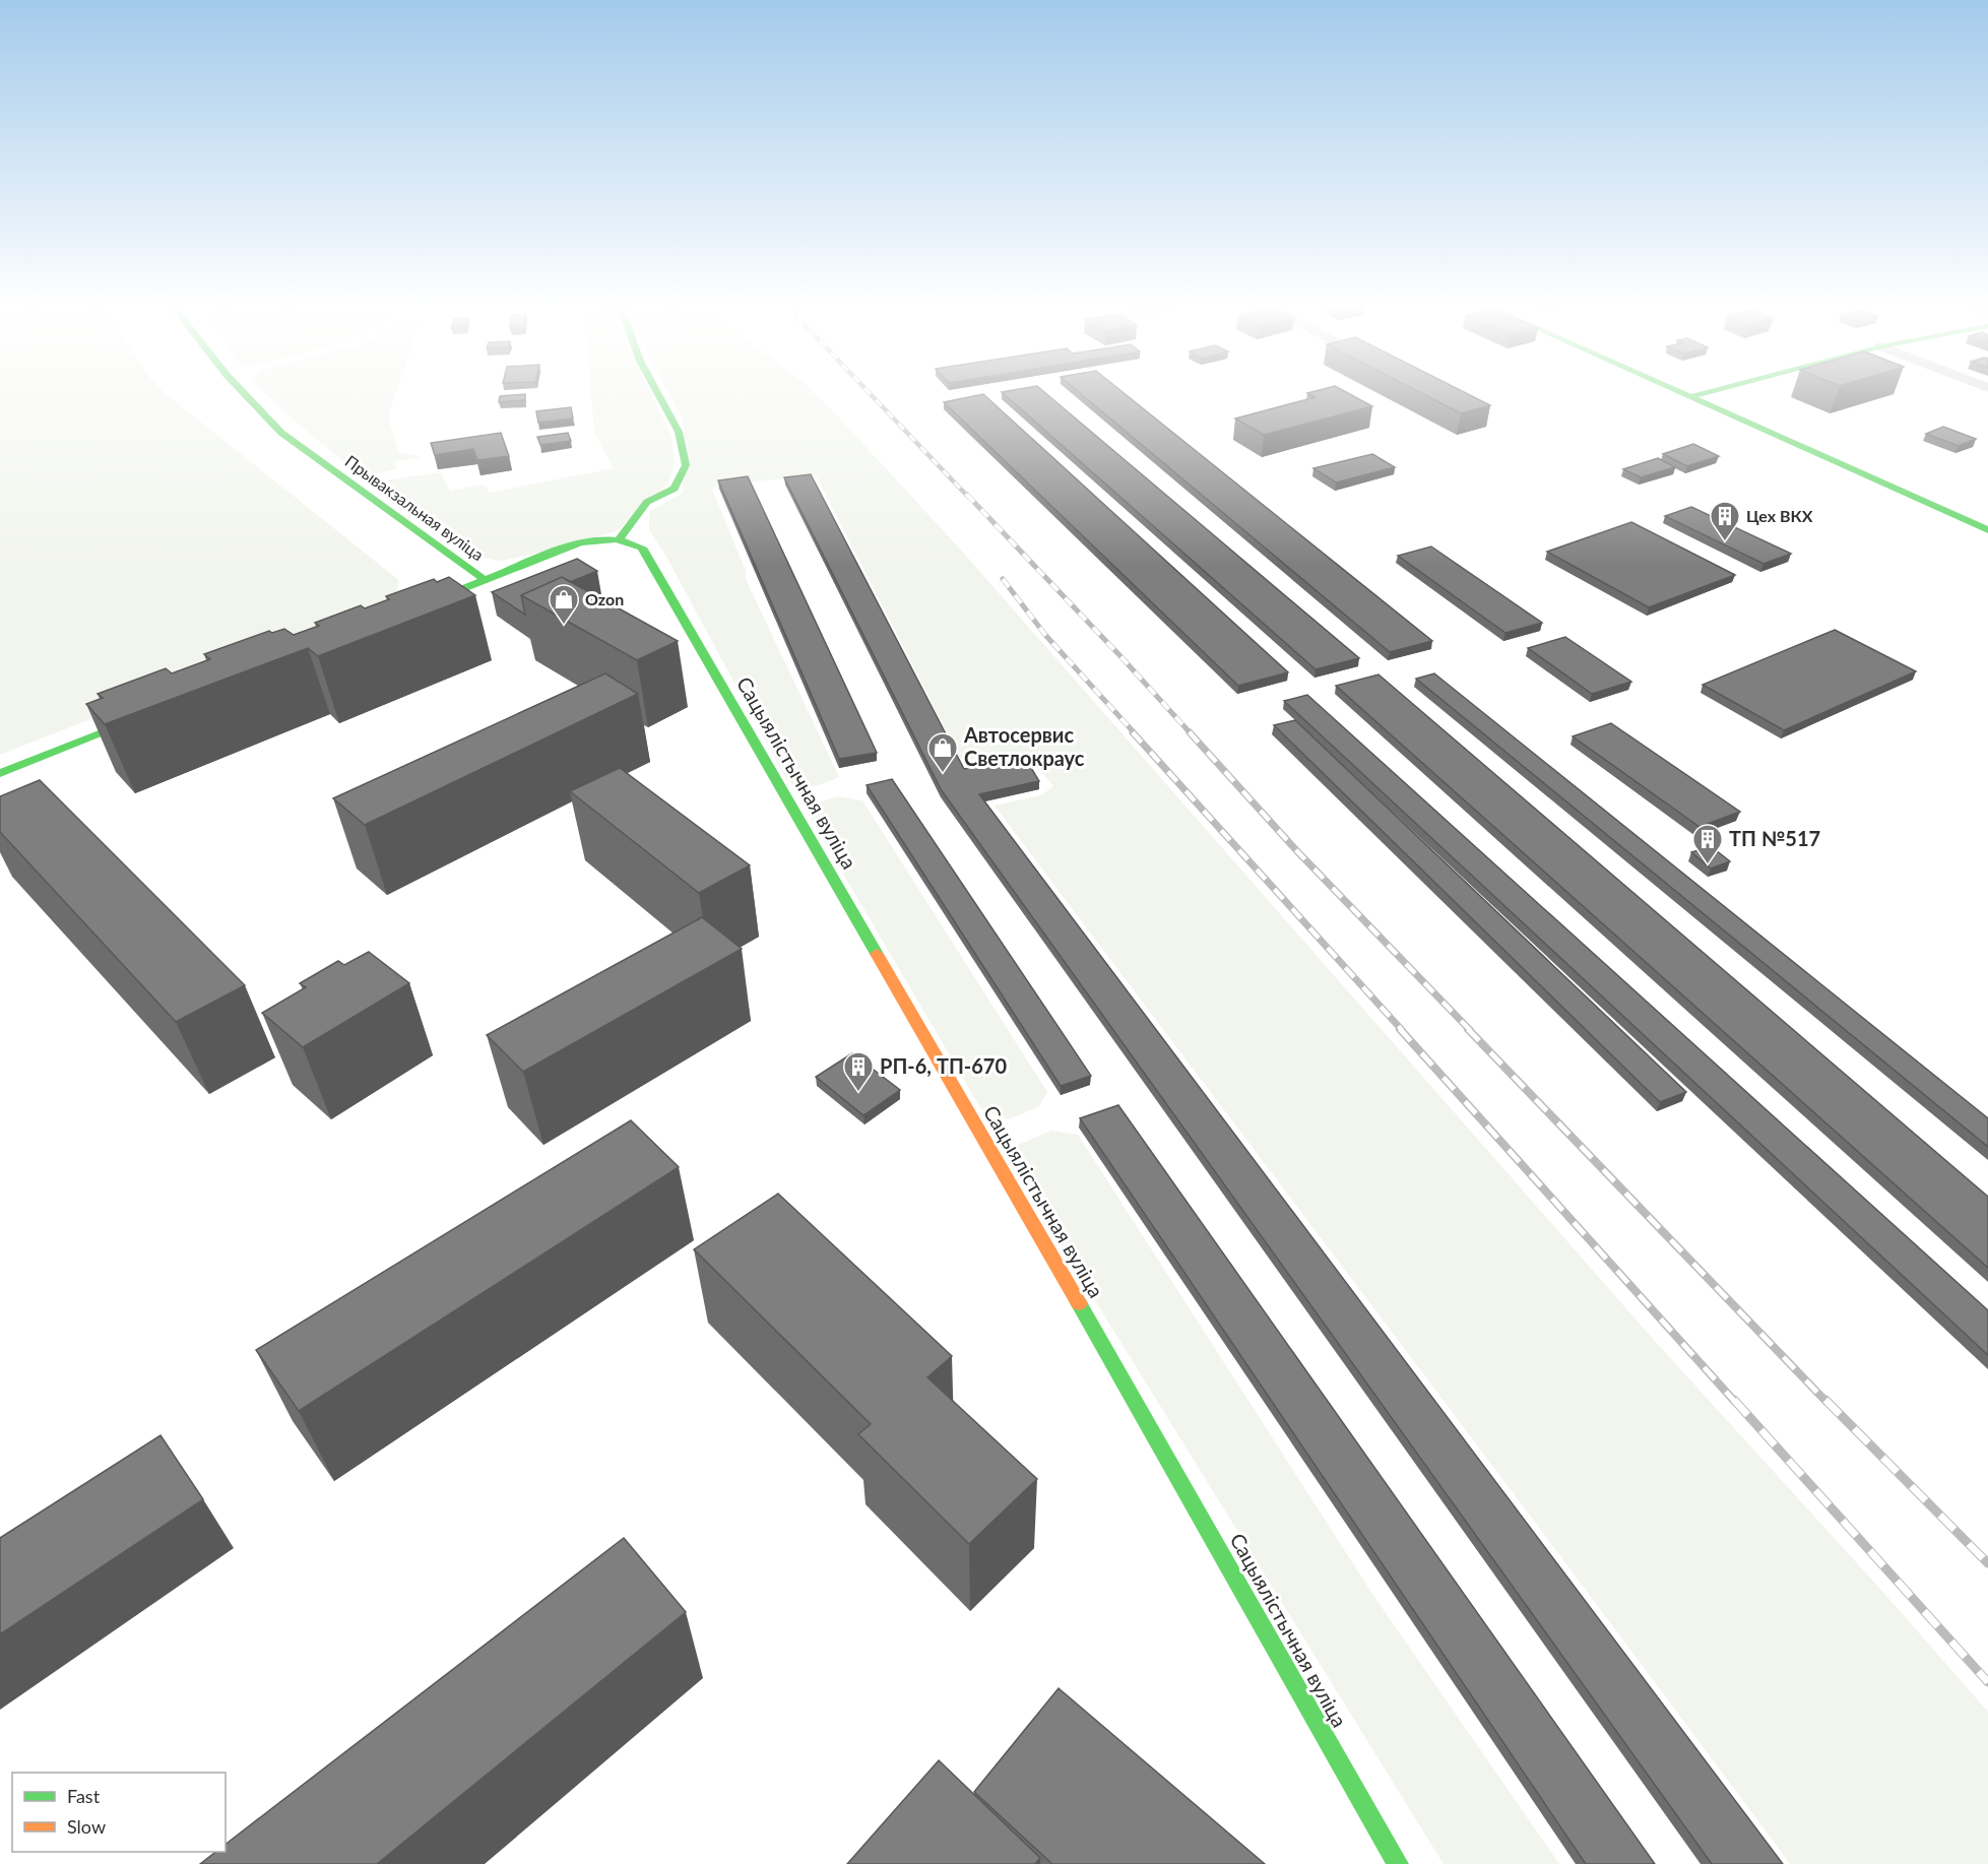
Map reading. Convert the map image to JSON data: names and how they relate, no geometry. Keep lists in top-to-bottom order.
{
  "streets": {
    "street": ["Прывакзальная вуліца", "Сацыялістычная вуліца"]
  },
  "places": {
    "building": ["Цех ВКХ", "ТП №517", "РП-6, ТП-670"],
    "shop": ["Ozon", "Автосервис Светлокраус"]
  },
  "legend": ["Fast", "Slow"]
}
